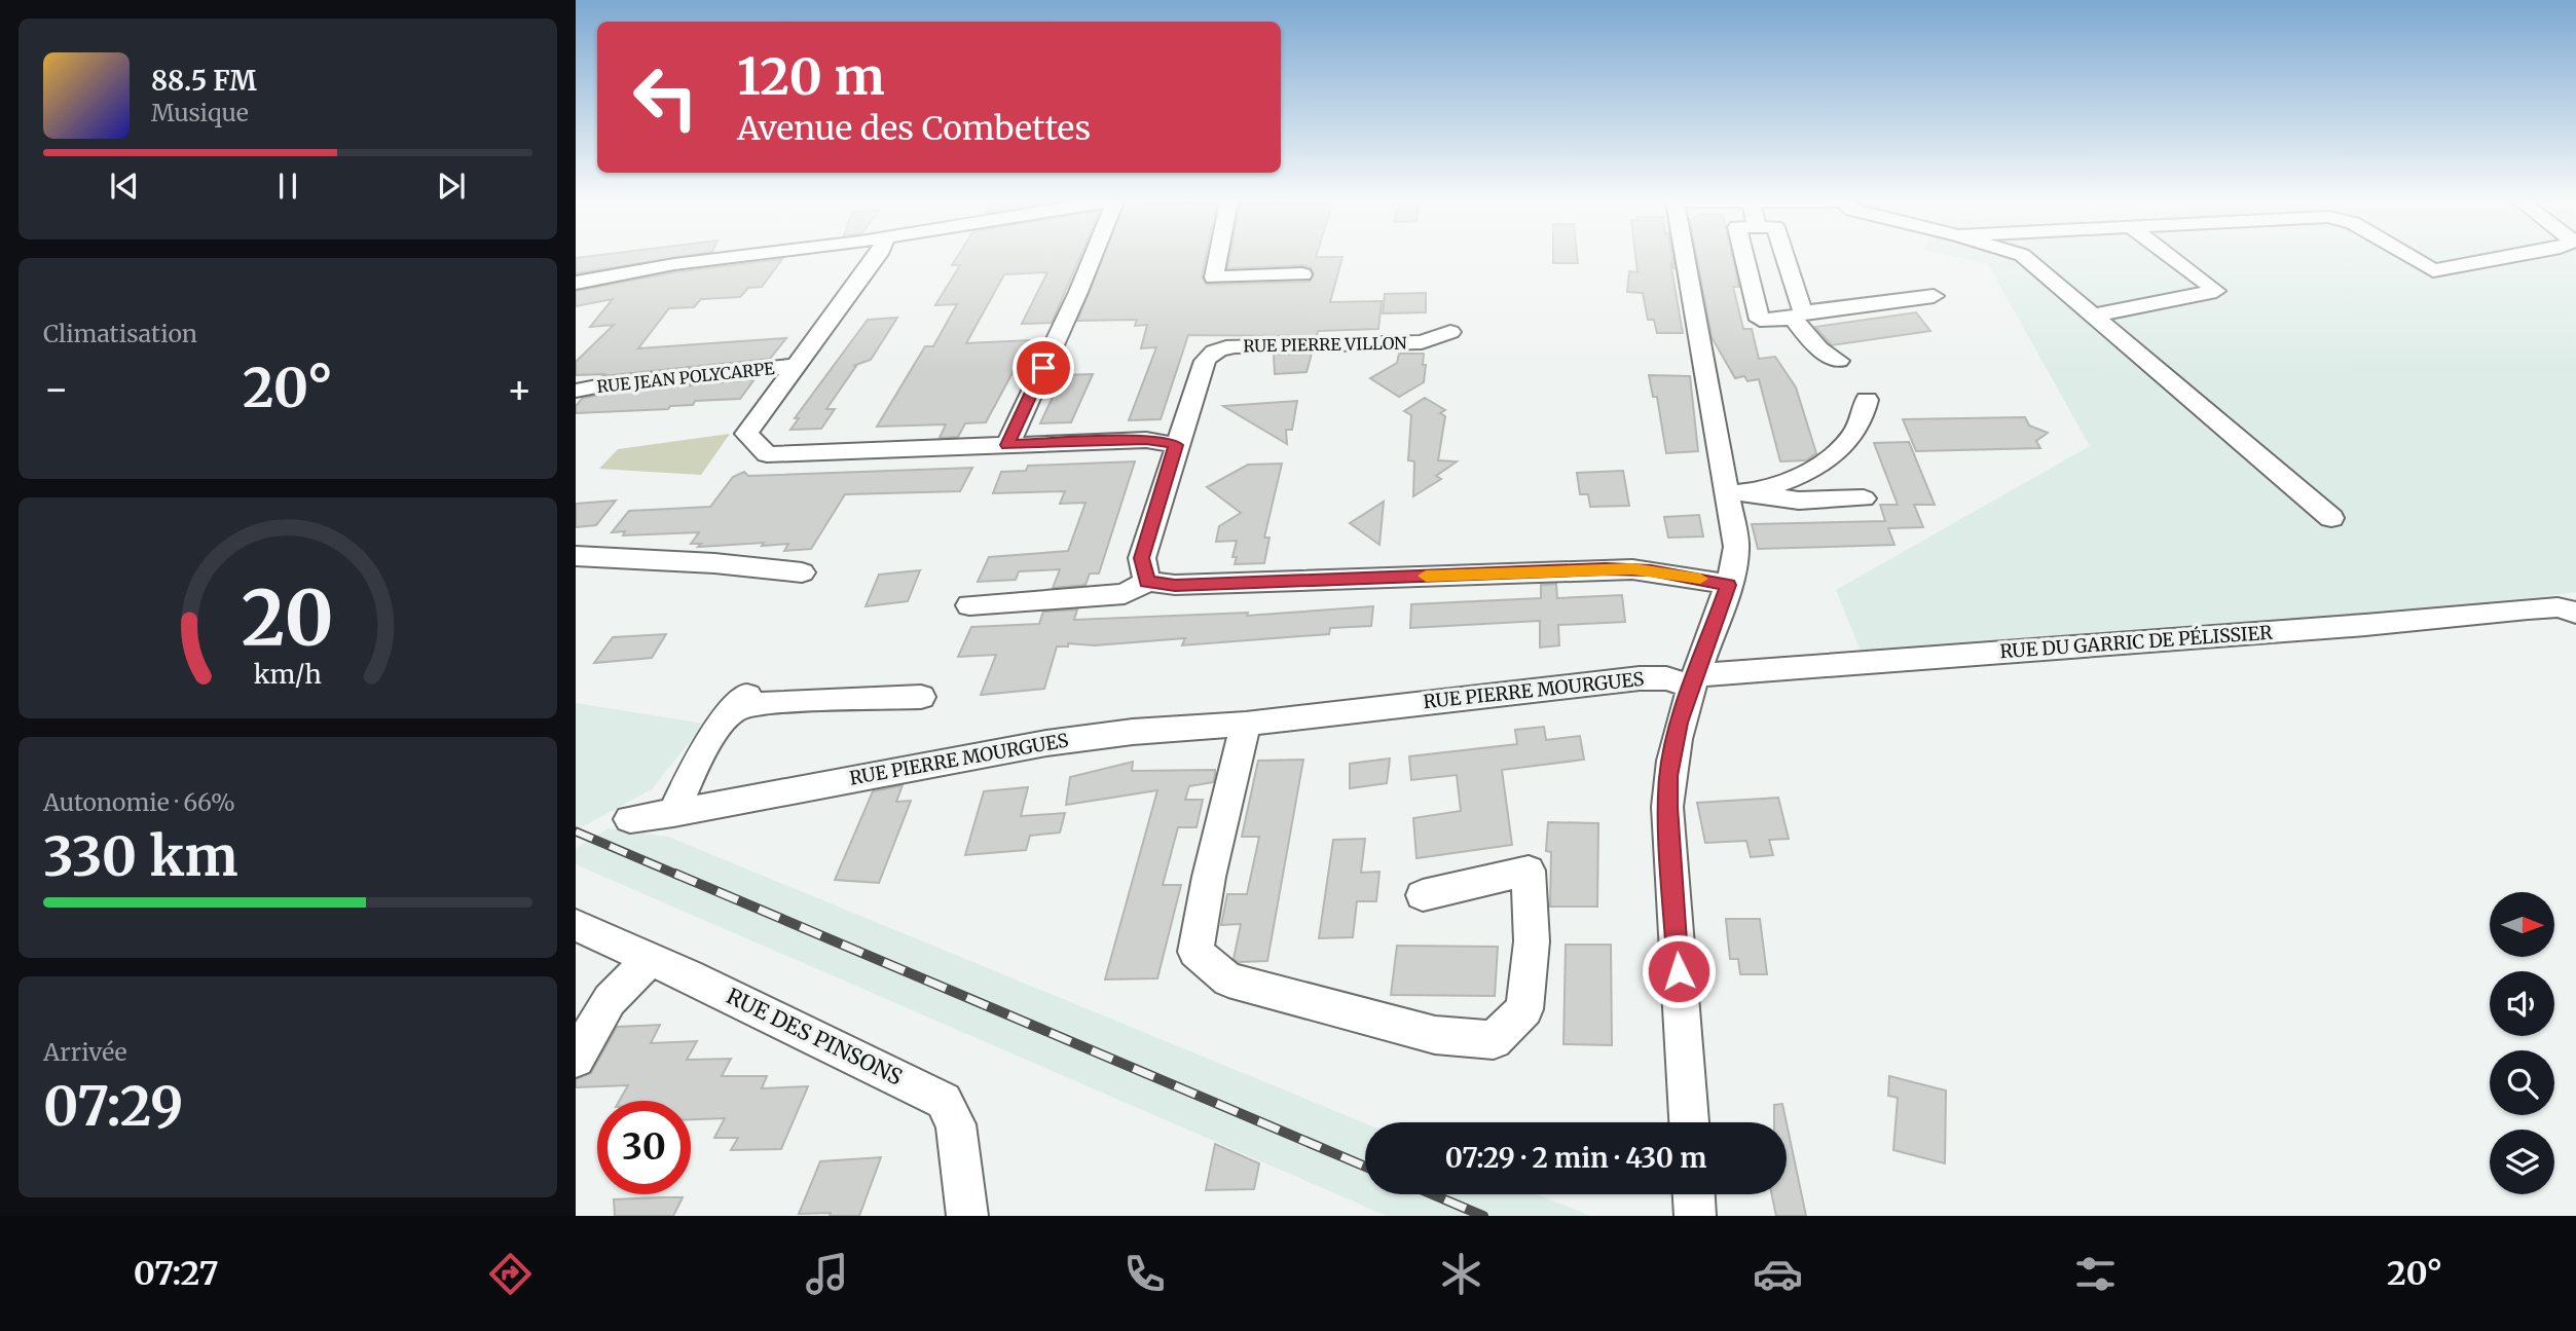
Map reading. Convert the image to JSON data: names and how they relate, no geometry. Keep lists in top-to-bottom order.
{
  "streets": {
    "street": [
      "RUE PIERRE VILLON",
      "RUE JEAN POLYCARPE",
      "RUE DU GARRIC DE PÉLISSIER",
      "RUE PIERRE MOURGUES",
      "RUE DES PINSONS"
    ]
  },
  "crossings": [
    ["RUE DU GARRIC DE PÉLISSIER", "RUE PIERRE MOURGUES"]
  ],
  "north": "right",
  "page": {
    "turn": ["120 m", "Avenue des Combettes"],
    "song": ["88.5 FM", "Musique"],
    "tile": [
      "Climatisation",
      ["Autonomie · 66%", "330 km"],
      ["Arrivée", "07:29"]
    ],
    "heat": ["−", "20°", "+"],
    "limit": "30",
    "trip": "07:29 · 2 min · 430 m",
    "tabs": ["07:27", "20°"],
    "gauge": ["20", "km/h"]
  }
}
